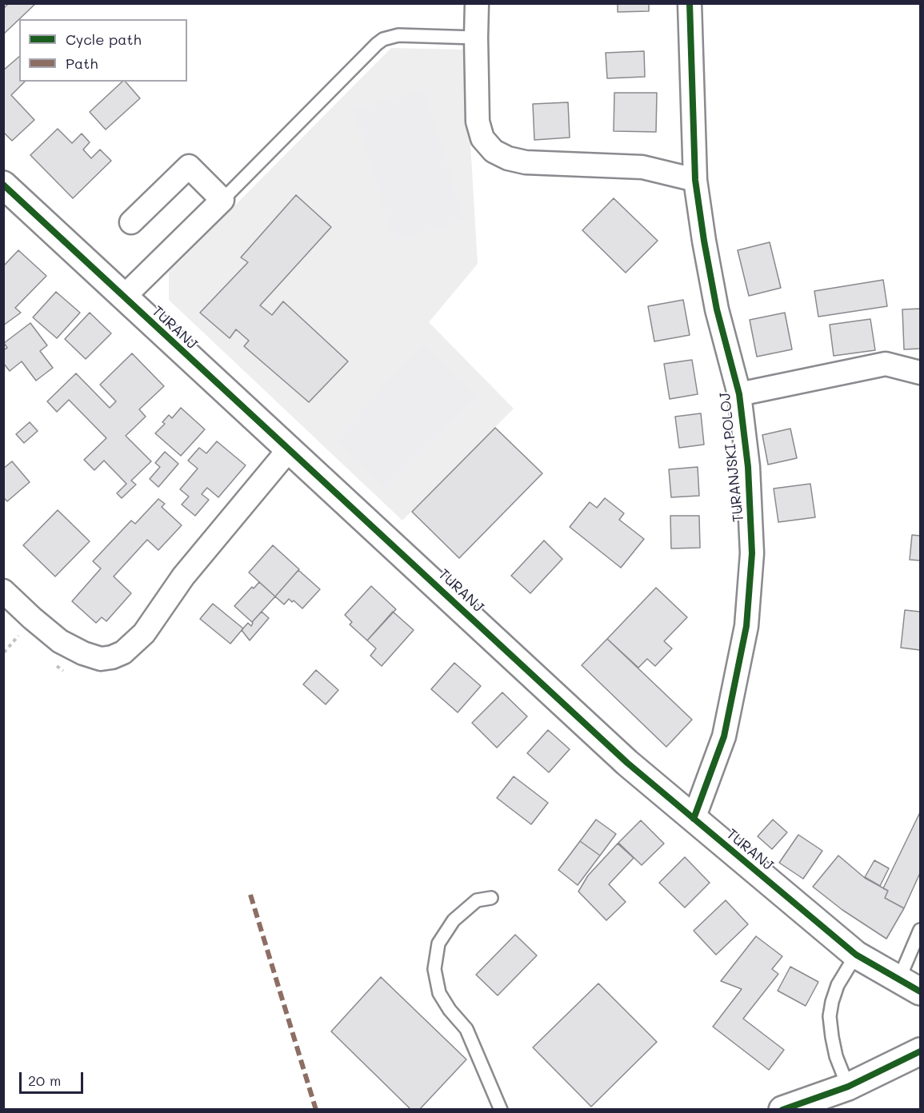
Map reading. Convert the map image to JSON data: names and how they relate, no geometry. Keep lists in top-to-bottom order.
{
  "streets": {
    "main road": ["TURANJ"],
    "street": ["TURANJSKI POLOJ"]
  },
  "crossings": [
    ["TURANJ", "TURANJSKI POLOJ"]
  ],
  "legend": ["Cycle path", "Path"],
  "scale_bar": "20 m"
}
